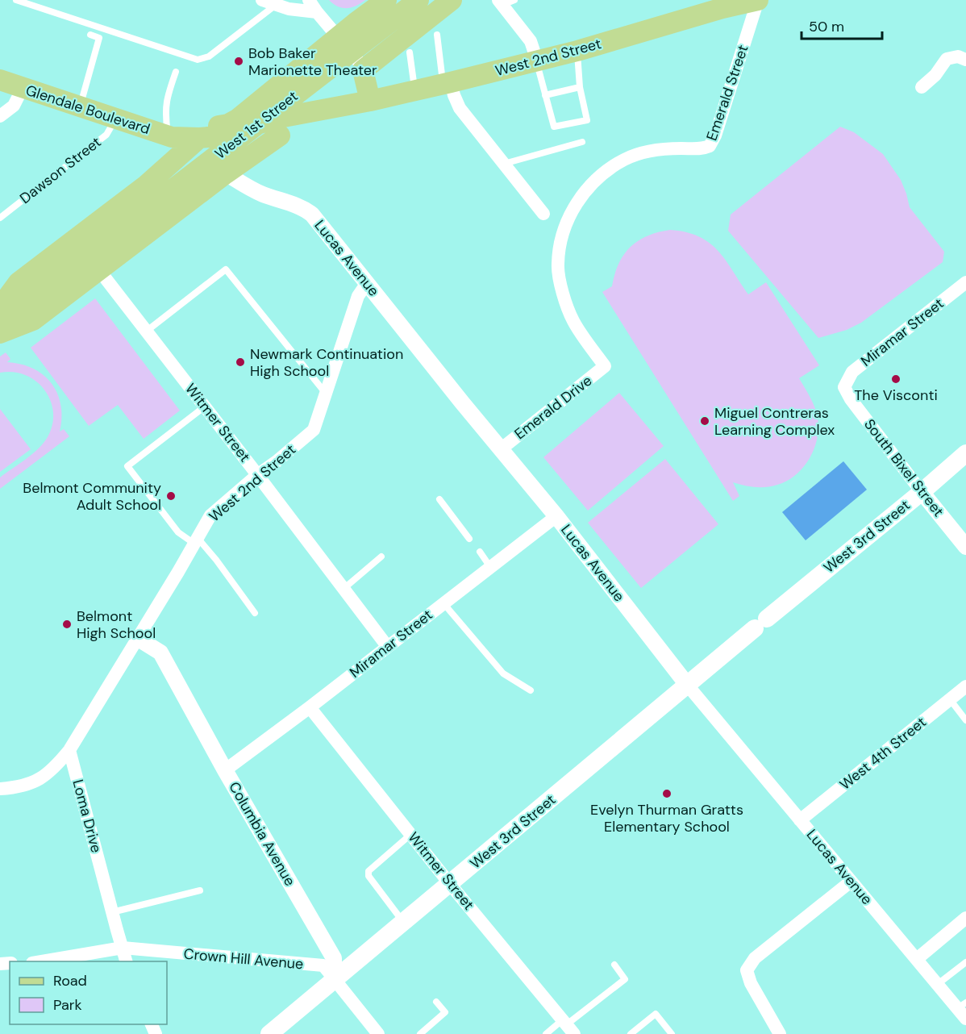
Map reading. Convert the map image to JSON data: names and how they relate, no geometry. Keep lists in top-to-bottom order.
{
  "streets": {
    "main road": [
      "West 2nd Street",
      "Glendale Boulevard",
      "West 1st Street",
      "West 3rd Street"
    ],
    "street": [
      "Emerald Street",
      "Lucas Avenue",
      "Miramar Street",
      "Emerald Drive",
      "Witmer Street",
      "South Bixel Street",
      "West 4th Street",
      "Loma Drive",
      "Columbia Avenue",
      "Crown Hill Avenue"
    ],
    "lane": ["Dawson Street"]
  },
  "crossings": [
    ["West 2nd Street", "Emerald Street"],
    ["West 2nd Street", "Glendale Boulevard"],
    ["West 2nd Street", "Lucas Avenue"],
    ["West 2nd Street", "Witmer Street"],
    ["West 2nd Street", "Loma Drive"],
    ["West 2nd Street", "Columbia Avenue"],
    ["Emerald Street", "Emerald Drive"],
    ["Glendale Boulevard", "Dawson Street"],
    ["Glendale Boulevard", "Lucas Avenue"],
    ["Lucas Avenue", "Miramar Street"],
    ["Lucas Avenue", "Emerald Drive"],
    ["Lucas Avenue", "West 3rd Street"],
    ["Lucas Avenue", "West 4th Street"],
    ["Miramar Street", "Witmer Street"],
    ["Miramar Street", "South Bixel Street"],
    ["Miramar Street", "Columbia Avenue"],
    ["Witmer Street", "West 3rd Street"],
    ["South Bixel Street", "West 3rd Street"],
    ["West 3rd Street", "Columbia Avenue"],
    ["West 3rd Street", "Crown Hill Avenue"],
    ["Loma Drive", "Crown Hill Avenue"],
    ["Columbia Avenue", "Crown Hill Avenue"]
  ],
  "places": [
    "Bob Baker Marionette Theater",
    "Newmark Continuation High School",
    "The Visconti",
    "Miguel Contreras Learning Complex",
    "Belmont Community Adult School",
    "Belmont High School",
    "Evelyn Thurman Gratts Elementary School"
  ],
  "legend": ["Road", "Park"],
  "scale_bar": "50 m"
}
